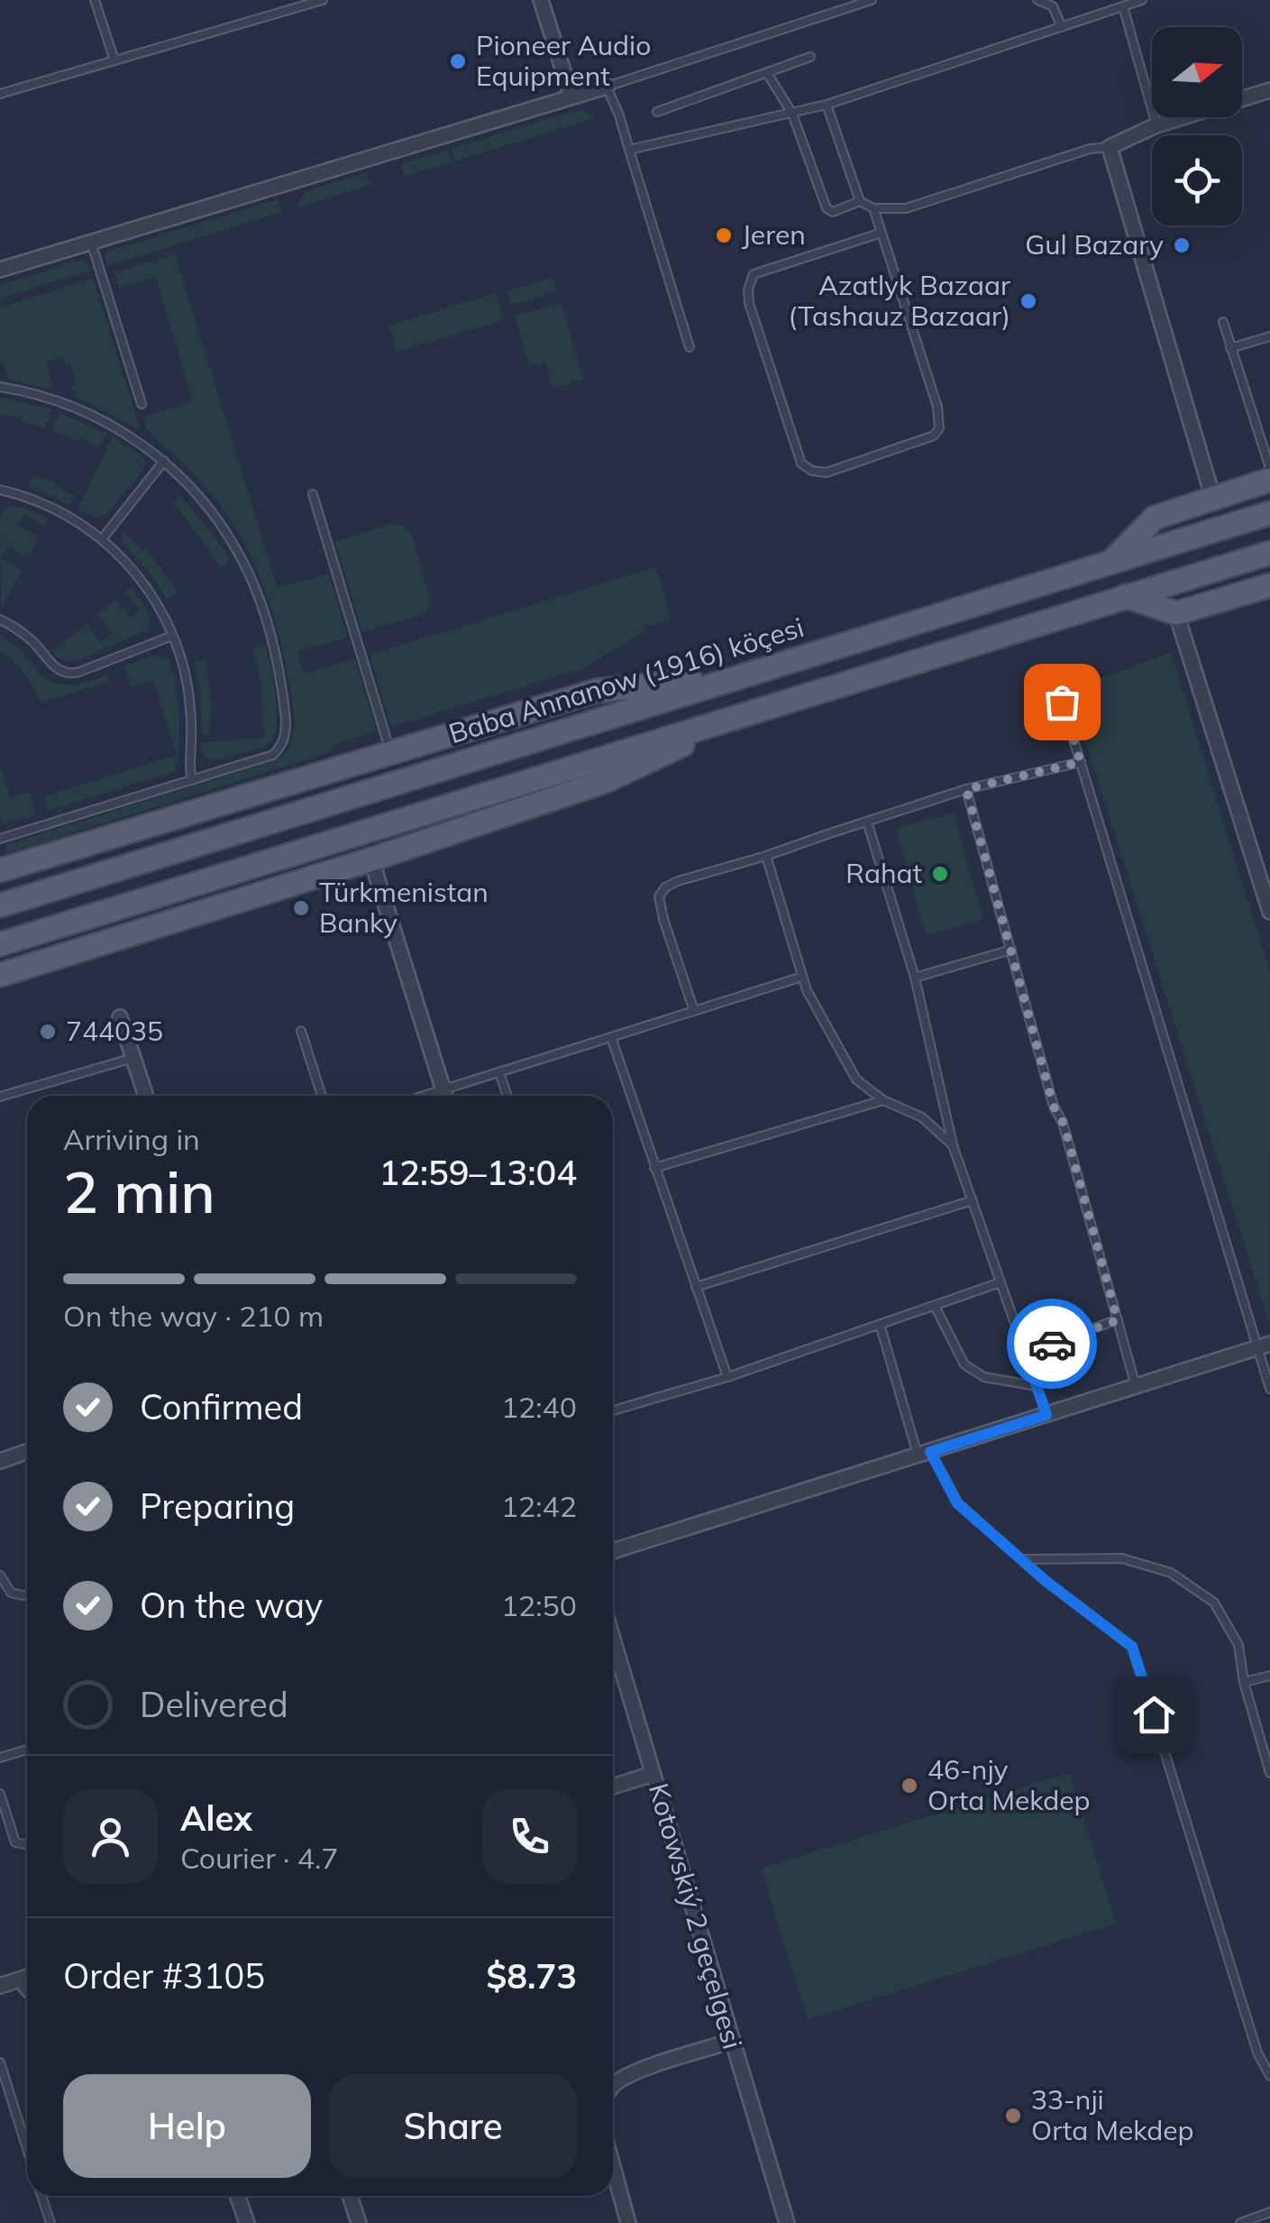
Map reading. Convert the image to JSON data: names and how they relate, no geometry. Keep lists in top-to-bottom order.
{
  "streets": {
    "main road": ["Baba Annanow (1916) köçesi"],
    "street": ["Kotowskiý 2 geçelgesi"]
  },
  "places": [
    "Pioneer Audio Equipment",
    "Jeren",
    "Gul Bazary",
    "Azatlyk Bazaar (Tashauz Bazaar)",
    "Rahat",
    "Türkmenistan Banky",
    "744035",
    "46-njy Orta Mekdep",
    "33-nji Orta Mekdep"
  ],
  "north": "right",
  "page": {
    "heading": ["2 min", "Arriving in", "12:59–13:04"],
    "panel": [
      "Alex",
      "Courier · 4.7",
      "Order #3105",
      "$8.73"
    ],
    "bar": "On the way · 210 m",
    "list": [
      ["Confirmed", "12:40"],
      ["Preparing", "12:42"],
      ["On the way", "12:50"],
      "Delivered"
    ],
    "buttons": ["Help", "Share"]
  }
}
